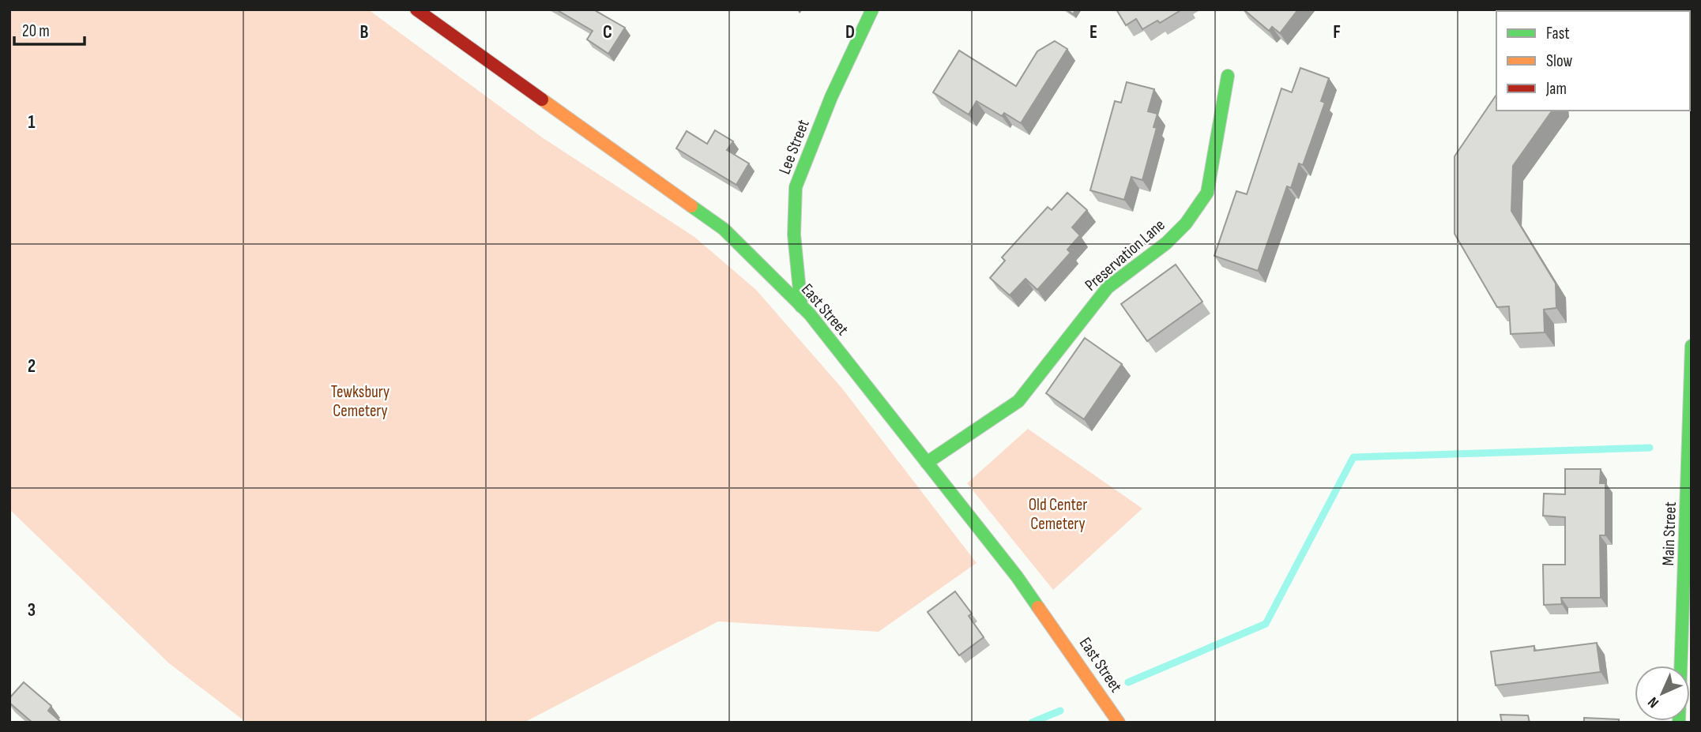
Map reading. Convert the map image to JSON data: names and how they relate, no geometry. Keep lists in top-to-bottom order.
{
  "streets": {
    "main road": [
      "Lee Street",
      "Preservation Lane",
      "East Street",
      "Main Street"
    ]
  },
  "crossings": [
    ["Lee Street", "East Street"],
    ["Preservation Lane", "East Street"]
  ],
  "parks": ["Tewksbury Cemetery", "Old Center Cemetery"],
  "legend": ["Fast", "Slow", "Jam"],
  "scale_bar": "20 m",
  "north": "bottom left",
  "grid": {
    "columns": [
      "B",
      "C",
      "D",
      "E",
      "F"
    ],
    "rows": ["1", "2", "3"]
  }
}
